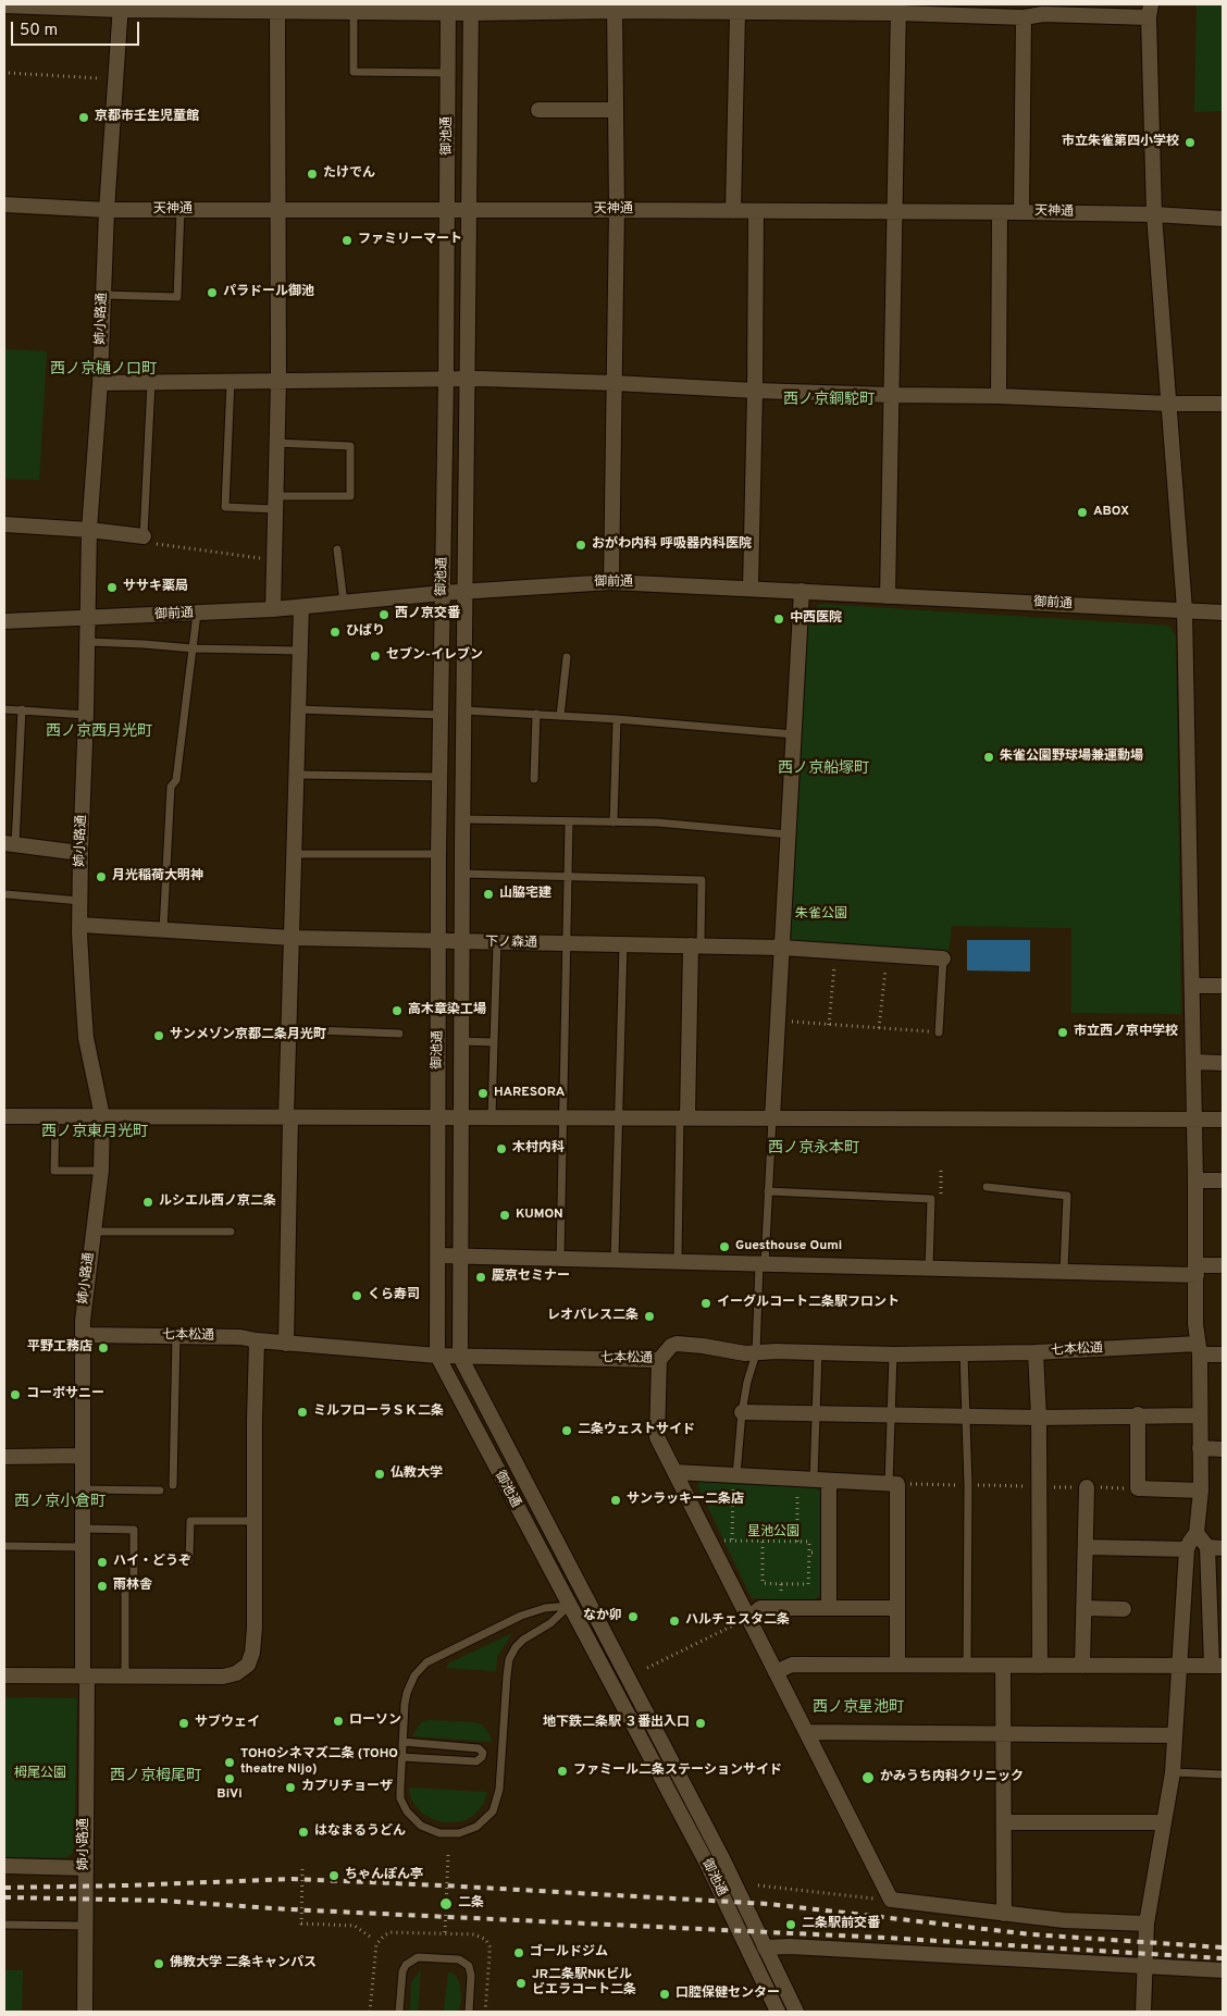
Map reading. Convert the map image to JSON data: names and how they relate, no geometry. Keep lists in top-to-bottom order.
{
  "streets": {
    "street": [
      "御池通",
      "天神通",
      "姉小路通",
      "御前通",
      "下ノ森通",
      "七本松通"
    ]
  },
  "crossings": [
    ["御池通", "天神通"],
    ["御池通", "御前通"],
    ["御池通", "下ノ森通"],
    ["御池通", "七本松通"],
    ["天神通", "姉小路通"],
    ["姉小路通", "御前通"],
    ["姉小路通", "下ノ森通"],
    ["姉小路通", "七本松通"]
  ],
  "districts": [
    "西ノ京樋ノ口町",
    "西ノ京銅駝町",
    "西ノ京西月光町",
    "西ノ京船塚町",
    "西ノ京東月光町",
    "西ノ京永本町",
    "西ノ京小倉町",
    "西ノ京星池町",
    "西ノ京栂尾町"
  ],
  "parks": ["朱雀公園", "星池公園", "栂尾公園"],
  "places": [
    "京都市壬生児童館",
    "市立朱雀第四小学校",
    "たけでん",
    "ファミリーマート",
    "パラドール御池",
    "ABOX",
    "おがわ内科 呼吸器内科医院",
    "ササキ薬局",
    "西ノ京交番",
    "中西医院",
    "ひばり",
    "セブン-イレブン",
    "朱雀公園野球場兼運動場",
    "月光稲荷大明神",
    "山脇宅建",
    "高木章染工場",
    "市立西ノ京中学校",
    "サンメゾン京都二条月光町",
    "HARESORA",
    "木村内科",
    "ルシエル西ノ京二条",
    "KUMON",
    "Guesthouse Oumi",
    "慶京セミナー",
    "くら寿司",
    "イーグルコート二条駅フロント",
    "レオパレス二条",
    "平野工務店",
    "コーポサニー",
    "ミルフローラＳＫ二条",
    "二条ウェストサイド",
    "仏教大学",
    "サンラッキー二条店",
    "ハイ・どうぞ",
    "雨林舎",
    "なか卯",
    "ハルチェスタ二条",
    "ローソン",
    "サブウェイ",
    "地下鉄二条駅 ３番出入口",
    "TOHOシネマズ二条 (TOHO theatre Nijo)",
    "ファミール二条ステーションサイド",
    "かみうち内科クリニック",
    "BiVi",
    "カプリチョーザ",
    "はなまるうどん",
    "ちゃんぽん亭",
    "二条",
    "二条駅前交番",
    "ゴールドジム",
    "佛教大学 二条キャンパス",
    "JR二条駅NKビル ビエラコート二条",
    "口腔保健センター"
  ],
  "scale_bar": "50 m"
}
